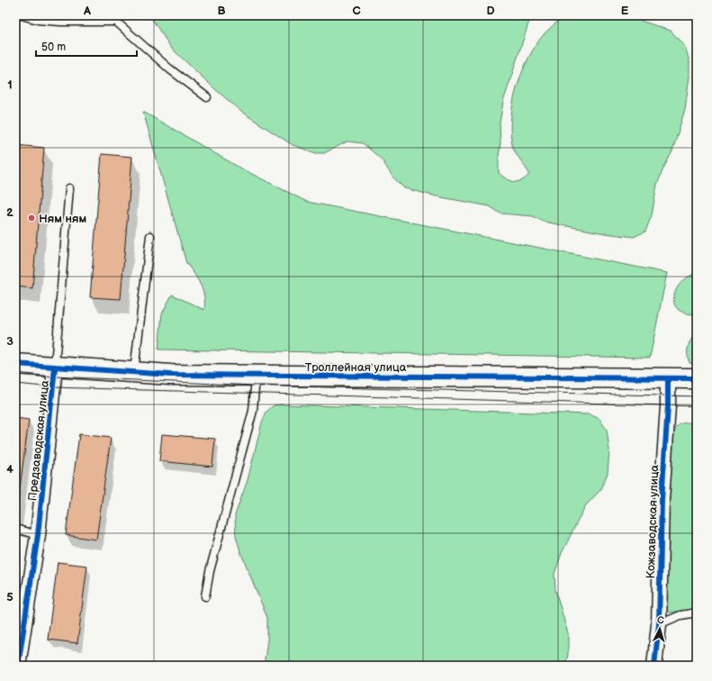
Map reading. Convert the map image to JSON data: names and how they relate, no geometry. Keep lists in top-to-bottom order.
{
  "streets": {
    "street": ["Троллейная улица", "Предзаводская улица", "Кожзаводская улица"]
  },
  "crossings": [
    ["Троллейная улица", "Предзаводская улица"],
    ["Троллейная улица", "Кожзаводская улица"]
  ],
  "places": ["Ням ням"],
  "scale_bar": "50 m",
  "north": "top",
  "grid": {
    "columns": [
      "A",
      "B",
      "C",
      "D",
      "E"
    ],
    "rows": [
      "1",
      "2",
      "3",
      "4",
      "5"
    ]
  }
}
